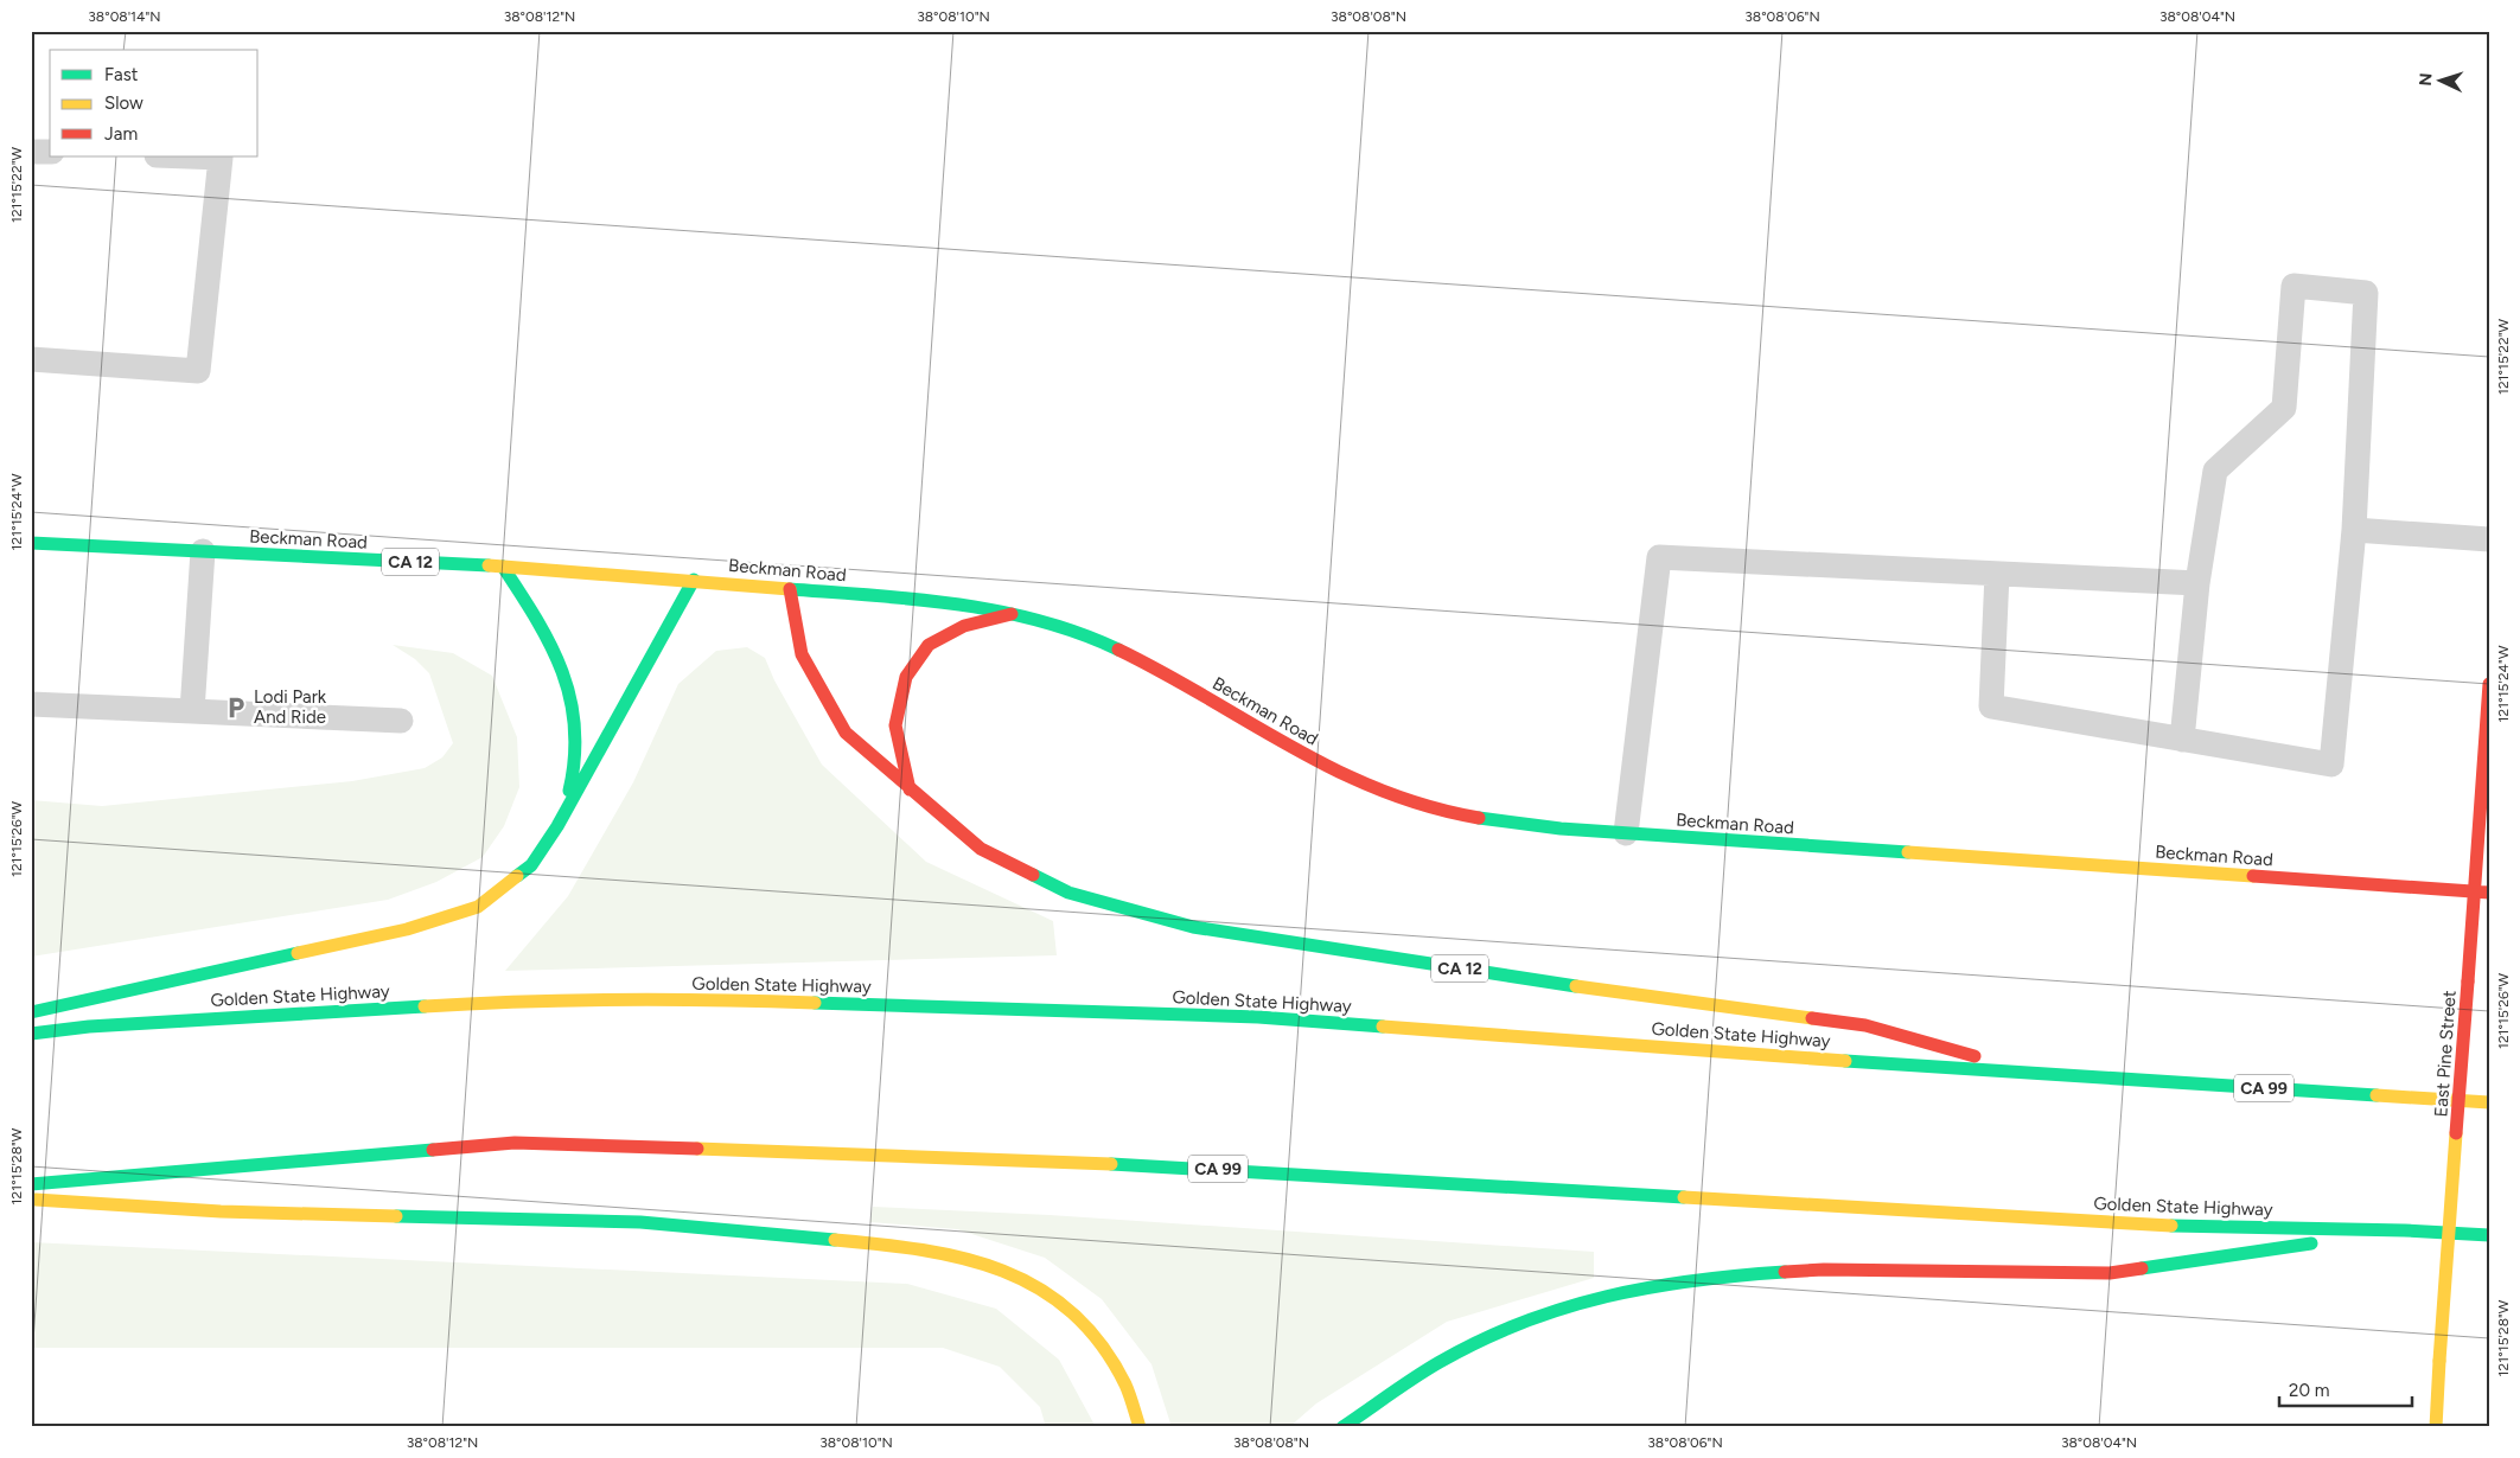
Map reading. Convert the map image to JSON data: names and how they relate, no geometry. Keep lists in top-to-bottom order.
{
  "streets": {
    "main road": [
      "Beckman Road",
      "CA 12",
      "Golden State Highway",
      "East Pine Street",
      "CA 99"
    ]
  },
  "crossings": [
    ["Beckman Road", "CA 12"],
    ["Beckman Road", "East Pine Street"],
    ["CA 12", "Golden State Highway"]
  ],
  "places": {
    "parking": ["Lodi Park And Ride"]
  },
  "legend": ["Fast", "Slow", "Jam"],
  "scale_bar": "20 m",
  "north": "left",
  "coordinates": [
    "38°08'14\"N",
    "38°08'12\"N",
    "38°08'10\"N",
    "38°08'08\"N",
    "38°08'06\"N",
    "38°08'04\"N",
    "121°15'22\"W",
    "121°15'24\"W",
    "121°15'26\"W",
    "121°15'28\"W"
  ]
}
